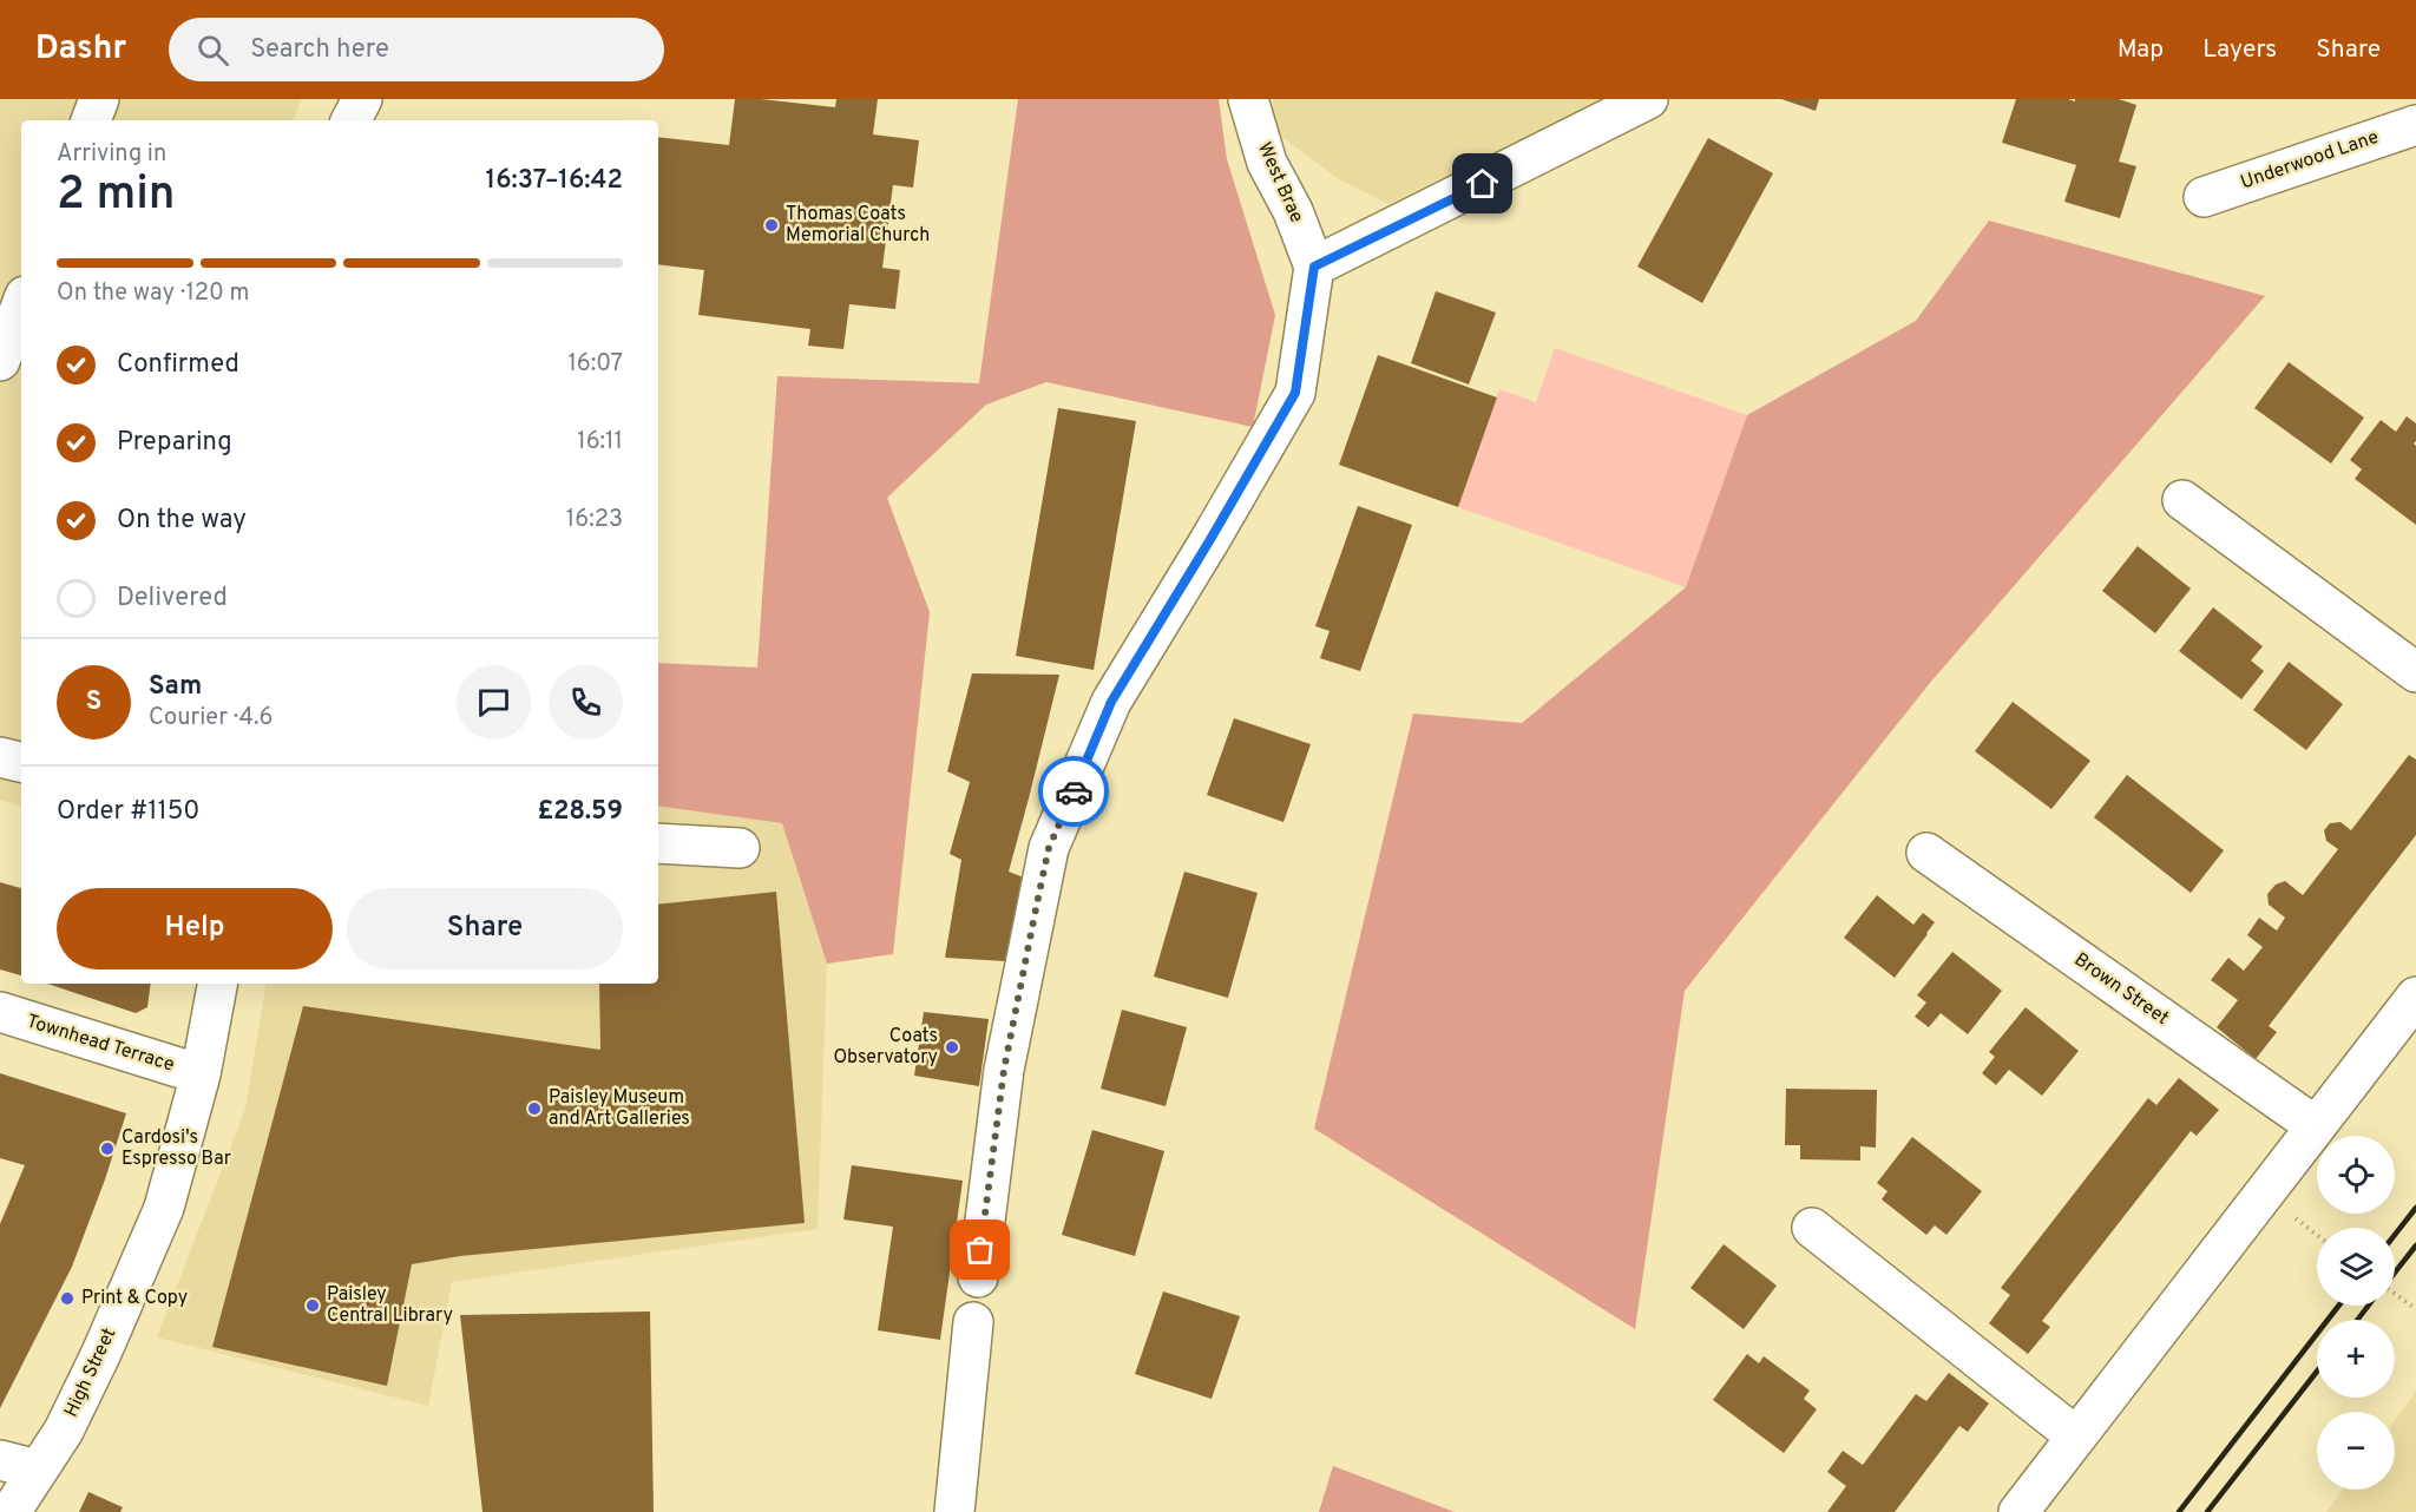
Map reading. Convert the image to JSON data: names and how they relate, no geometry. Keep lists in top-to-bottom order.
{
  "streets": {
    "street": [
      "Underwood Lane",
      "West Brae",
      "Brown Street",
      "Townhead Terrace",
      "High Street"
    ]
  },
  "crossings": [
    ["Townhead Terrace", "High Street"]
  ],
  "places": [
    "Thomas Coats Memorial Church",
    "Coats Observatory",
    "Paisley Museum and Art Galleries",
    "Cardosi's Espresso Bar",
    "Print & Copy",
    "Paisley Central Library"
  ],
  "page": {
    "header": "Dashr",
    "search": "Search here",
    "nav": ["Map", "Layers", "Share"],
    "heading": ["2 min", "Arriving in", "16:37–16:42"],
    "panel": [
      "Sam",
      "Courier · 4.6",
      "Order #1150",
      "£28.59"
    ],
    "bar": "On the way · 120 m",
    "list": [
      ["Confirmed", "16:07"],
      ["Preparing", "16:11"],
      ["On the way", "16:23"],
      "Delivered"
    ],
    "round": "S",
    "buttons": ["Help", "Share"],
    "map_buttons": ["+", "−"]
  }
}
